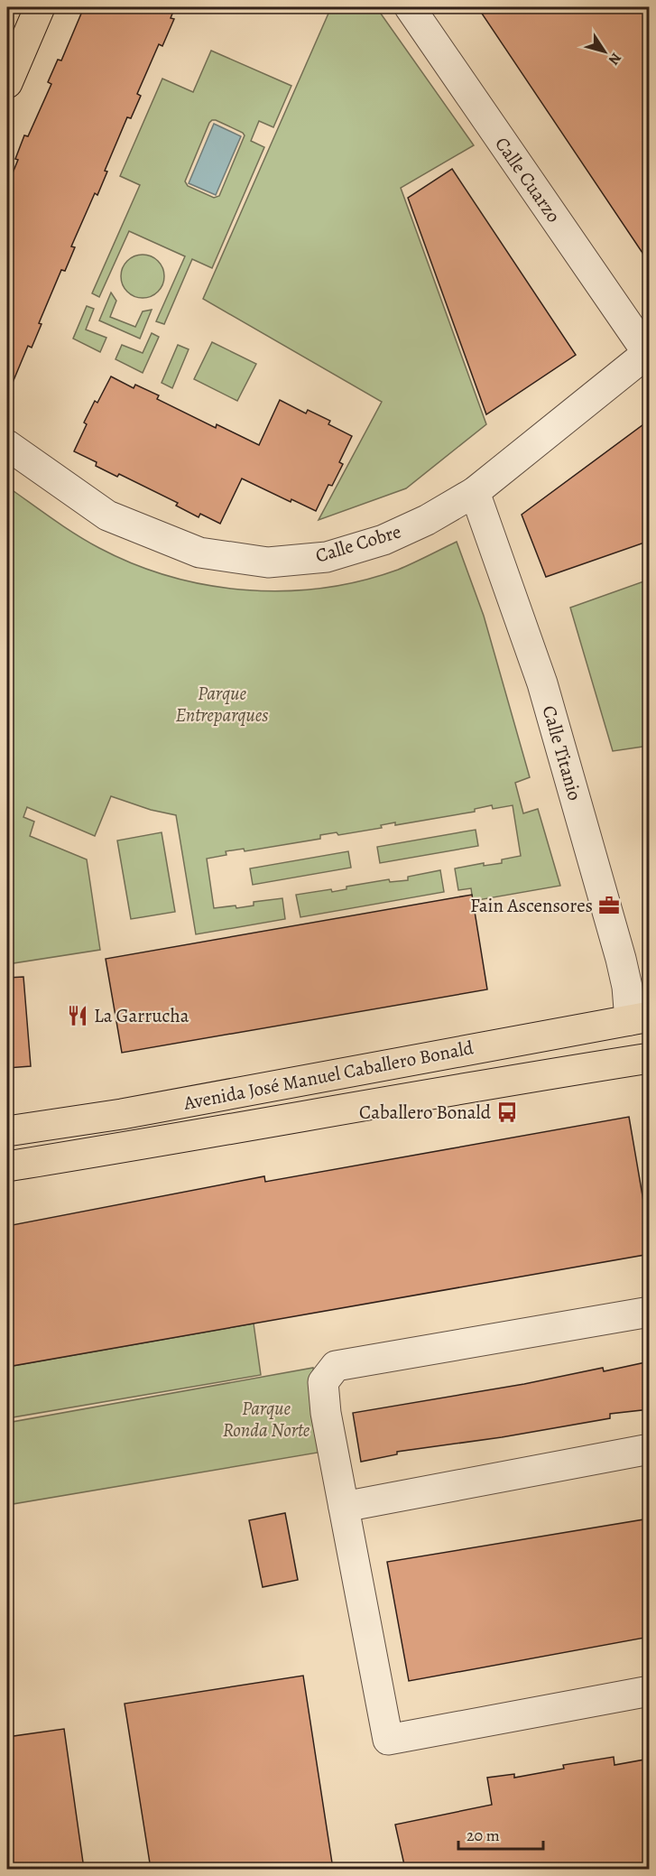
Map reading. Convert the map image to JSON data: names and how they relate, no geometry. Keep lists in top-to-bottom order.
{
  "streets": {
    "main road": ["Avenida José Manuel Caballero Bonald"],
    "street": ["Calle Cuarzo", "Calle Cobre", "Calle Titanio"]
  },
  "crossings": [
    ["Calle Cuarzo", "Calle Cobre"],
    ["Calle Cobre", "Calle Titanio"],
    ["Calle Titanio", "Avenida José Manuel Caballero Bonald"]
  ],
  "parks": ["Parque Entreparques", "Parque Ronda Norte"],
  "places": {
    "office": ["Fain Ascensores"],
    "restaurant": ["La Garrucha"],
    "bus stop": ["Caballero Bonald"]
  },
  "scale_bar": "20 m",
  "north": "bottom right"
}
